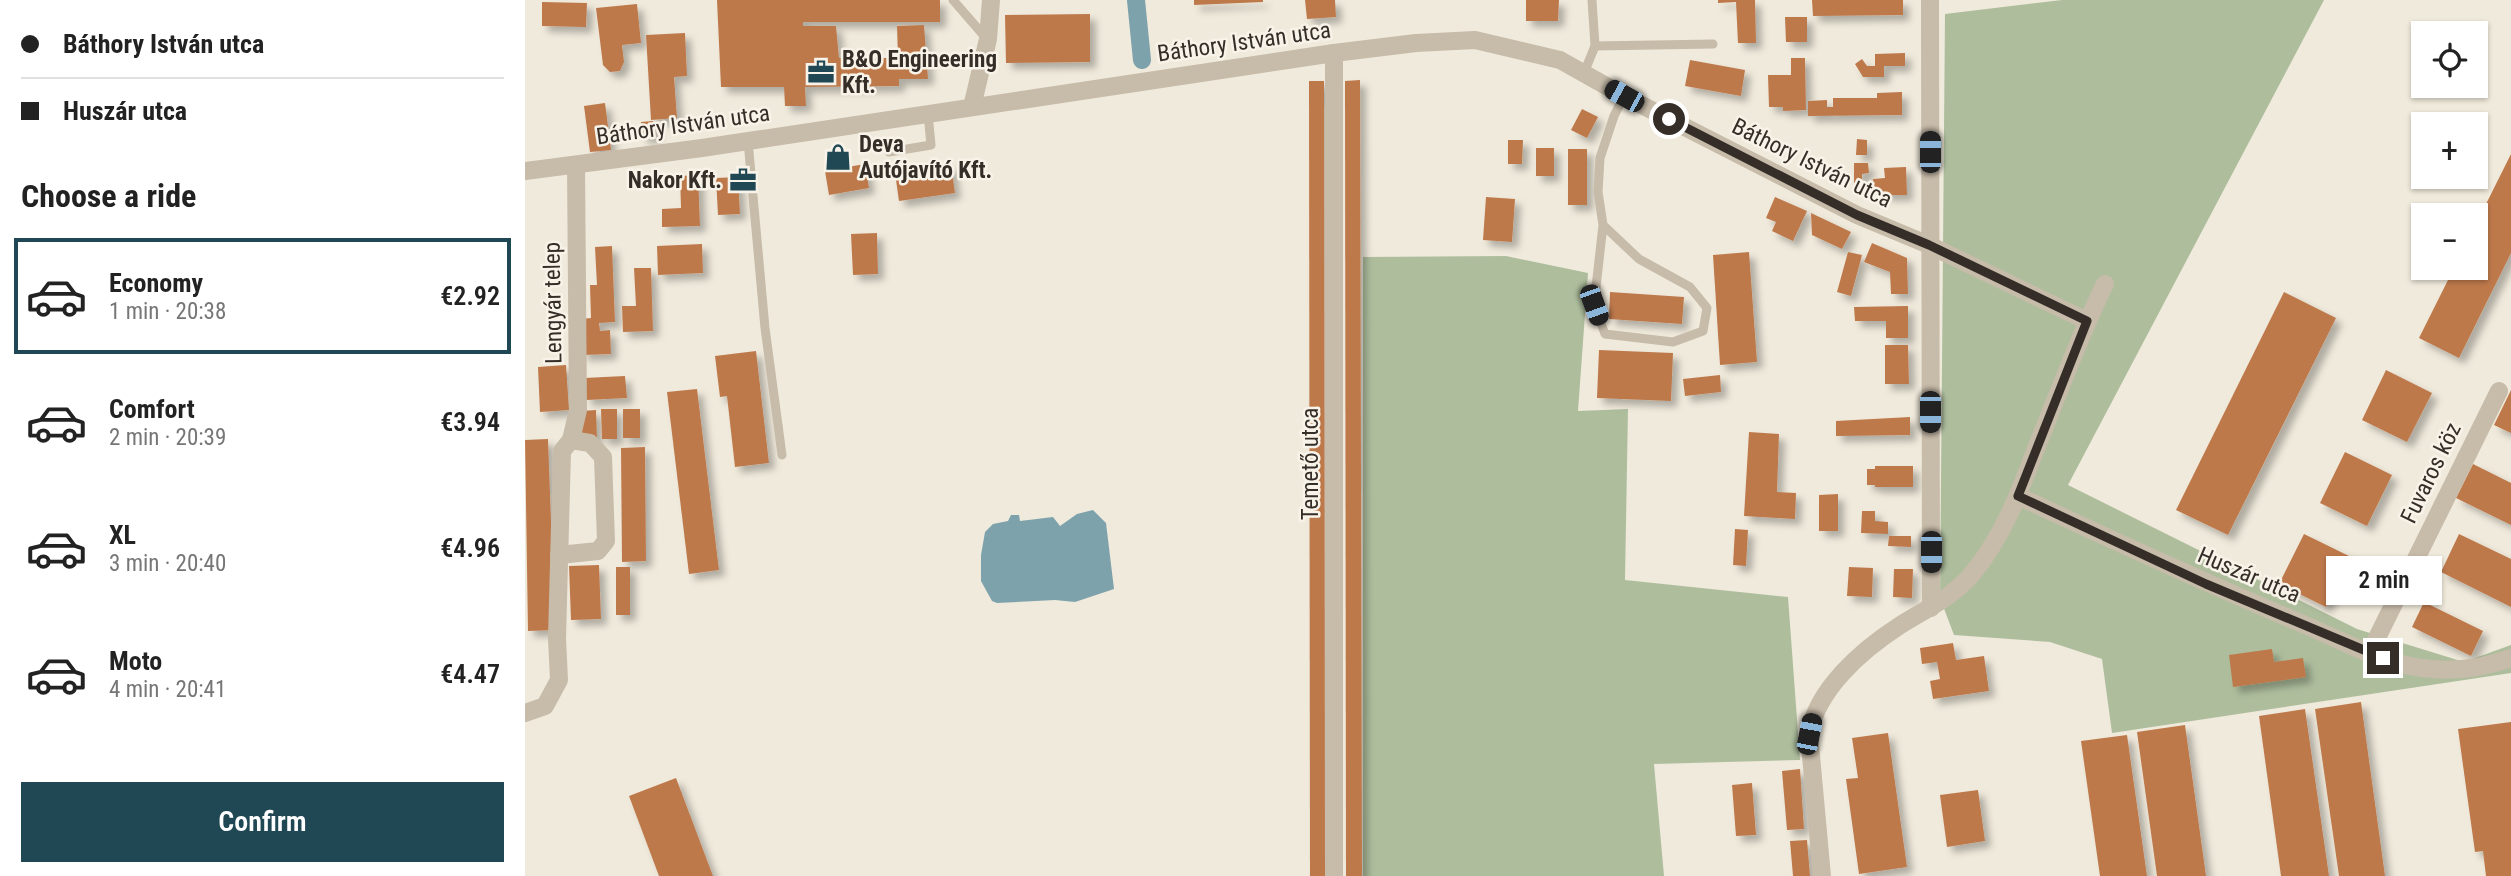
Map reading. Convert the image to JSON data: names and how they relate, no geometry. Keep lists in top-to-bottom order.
{
  "streets": {
    "street": [
      "Báthory István utca",
      "Lengyár telep",
      "Temető utca",
      "Fuvaros köz",
      "Huszár utca"
    ]
  },
  "crossings": [
    ["Báthory István utca", "Lengyár telep"],
    ["Báthory István utca", "Temető utca"],
    ["Fuvaros köz", "Huszár utca"]
  ],
  "places": {
    "office": ["B&O Engineering Kft.", "Nakor Kft."],
    "shop": ["Deva Autójavító Kft."]
  },
  "page": {
    "banner": ["Báthory István utca", "Huszár utca"],
    "map_buttons": ["+", "−"],
    "heading": "Choose a ride",
    "list": [
      {
        "name": "Economy",
        "note": "1 min · 20:38",
        "value": "€2.92"
      },
      {
        "name": "Comfort",
        "note": "2 min · 20:39",
        "value": "€3.94"
      },
      {
        "name": "XL",
        "note": "3 min · 20:40",
        "value": "€4.96"
      },
      {
        "name": "Moto",
        "note": "4 min · 20:41",
        "value": "€4.47"
      }
    ],
    "bubble": "2 min",
    "buttons": "Confirm"
  }
}
